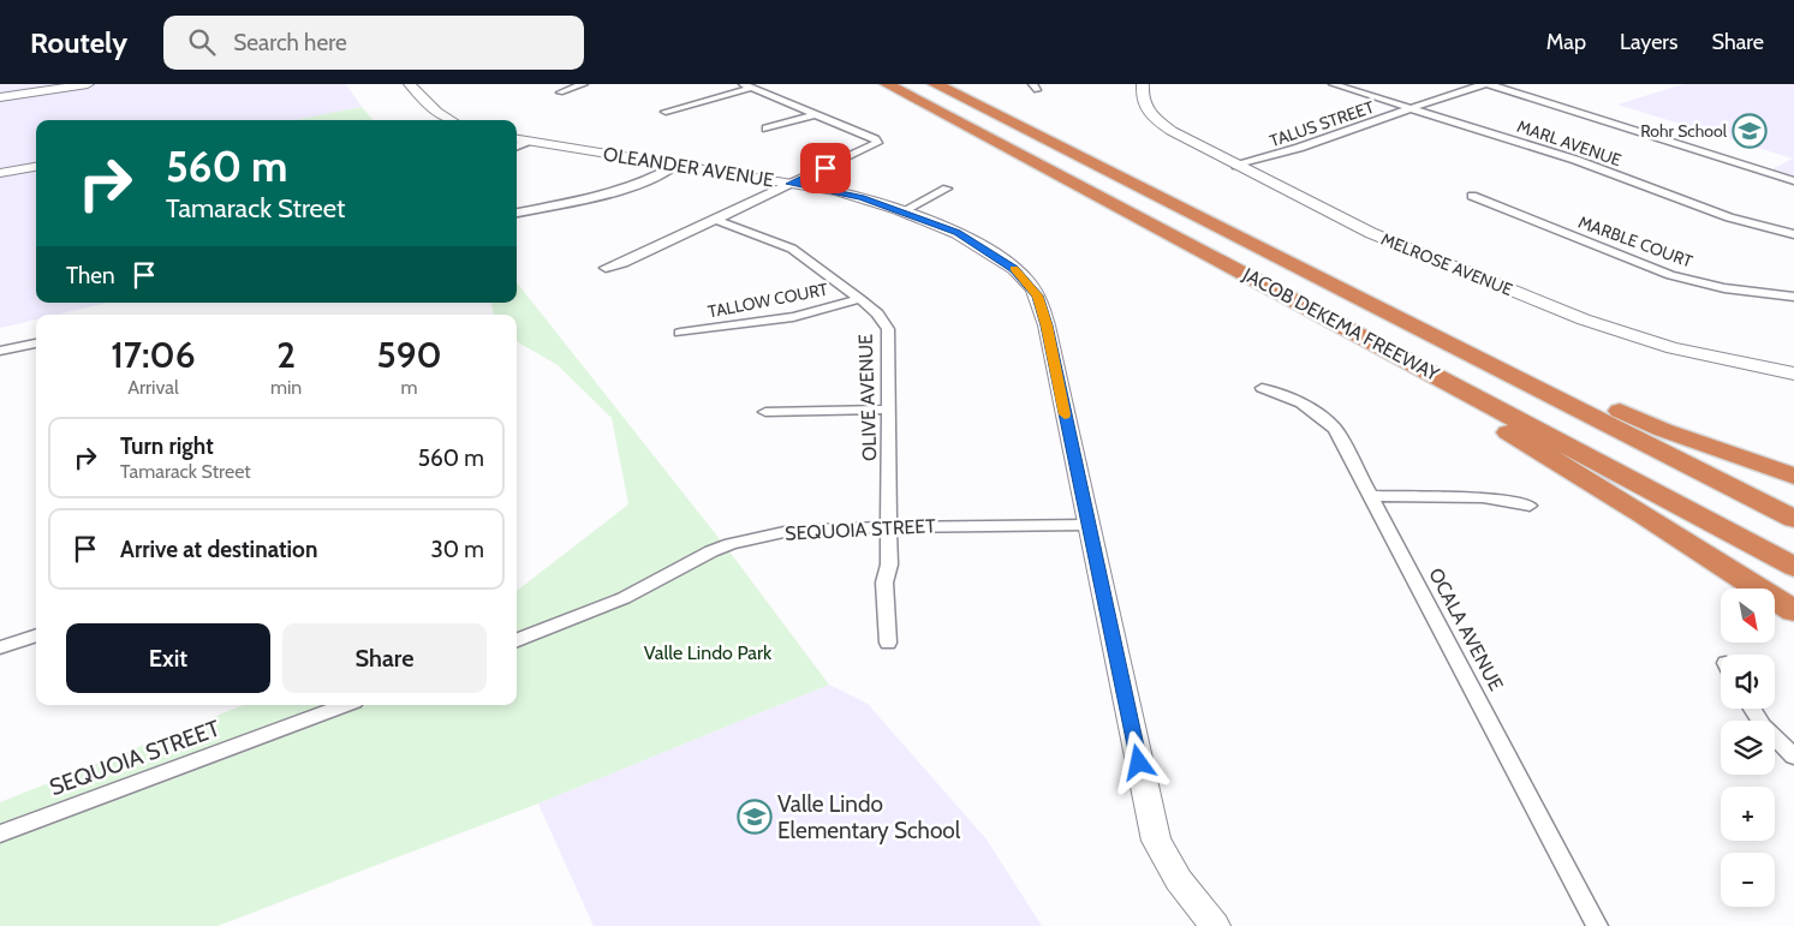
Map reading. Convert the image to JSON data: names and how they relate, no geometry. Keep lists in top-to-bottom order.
{
  "streets": {
    "highway": ["JACOB DEKEMA FREEWAY"],
    "street": [
      "TALUS STREET",
      "MARL AVENUE",
      "OLEANDER AVENUE",
      "MARBLE COURT",
      "MELROSE AVENUE",
      "TALLOW COURT",
      "OLIVE AVENUE",
      "SEQUOIA STREET",
      "OCALA AVENUE"
    ]
  },
  "crossings": [
    ["TALUS STREET", "MARL AVENUE"],
    ["TALUS STREET", "MELROSE AVENUE"],
    ["OLEANDER AVENUE", "SEQUOIA STREET"],
    ["TALLOW COURT", "OLIVE AVENUE"],
    ["OLIVE AVENUE", "SEQUOIA STREET"]
  ],
  "parks": ["Valle Lindo Park"],
  "places": {
    "school or university": ["Rohr School", "Valle Lindo Elementary School"]
  },
  "north": "bottom right",
  "page": {
    "header": "Routely",
    "search": "Search here",
    "nav": ["Map", "Layers", "Share"],
    "turn": ["560 m", "Tamarack Street"],
    "then": "Then",
    "eta": [
      "17:06",
      "Arrival",
      "2",
      "min",
      "590",
      "m"
    ],
    "list": [
      {
        "name": "Turn right",
        "note": "Tamarack Street",
        "value": "560 m"
      },
      {
        "name": "Arrive at destination",
        "value": "30 m"
      }
    ],
    "map_buttons": ["+", "−"],
    "buttons": ["Exit", "Share"]
  }
}
